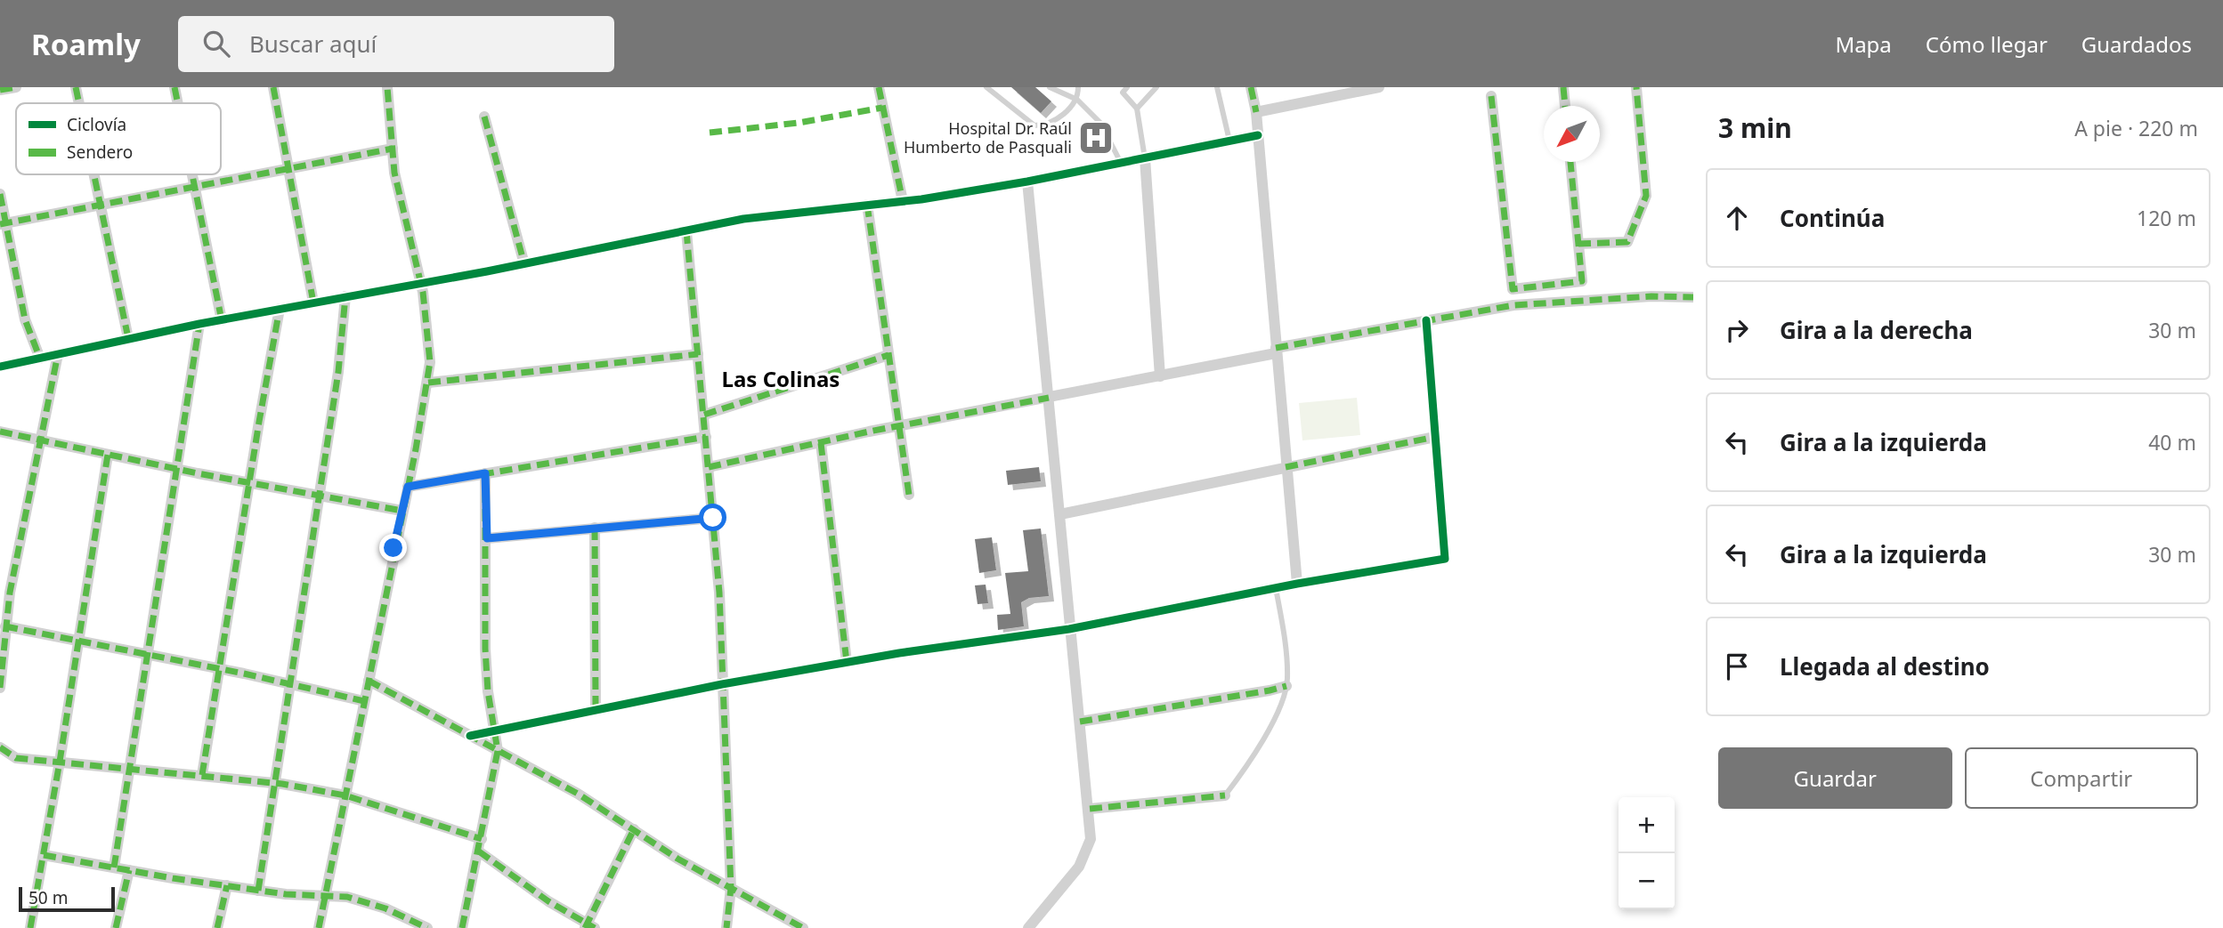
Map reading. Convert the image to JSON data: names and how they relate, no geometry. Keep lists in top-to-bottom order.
{
  "districts": ["Las Colinas"],
  "places": {
    "hospital": ["Hospital Dr. Raúl Humberto de Pasquali"]
  },
  "legend": ["Ciclovía", "Sendero"],
  "scale_bar": "50 m",
  "north": "bottom left",
  "page": {
    "header": "Roamly",
    "search": "Buscar aquí",
    "nav": ["Mapa", "Cómo llegar", "Guardados"],
    "heading": ["3 min", "A pie · 220 m"],
    "list": [
      ["Continúa", "120 m"],
      ["Gira a la derecha", "30 m"],
      ["Gira a la izquierda", "40 m"],
      ["Gira a la izquierda", "30 m"],
      "Llegada al destino"
    ],
    "buttons": ["Guardar", "Compartir"],
    "map_buttons": ["+", "−"],
    "scale": "50 m"
  }
}
